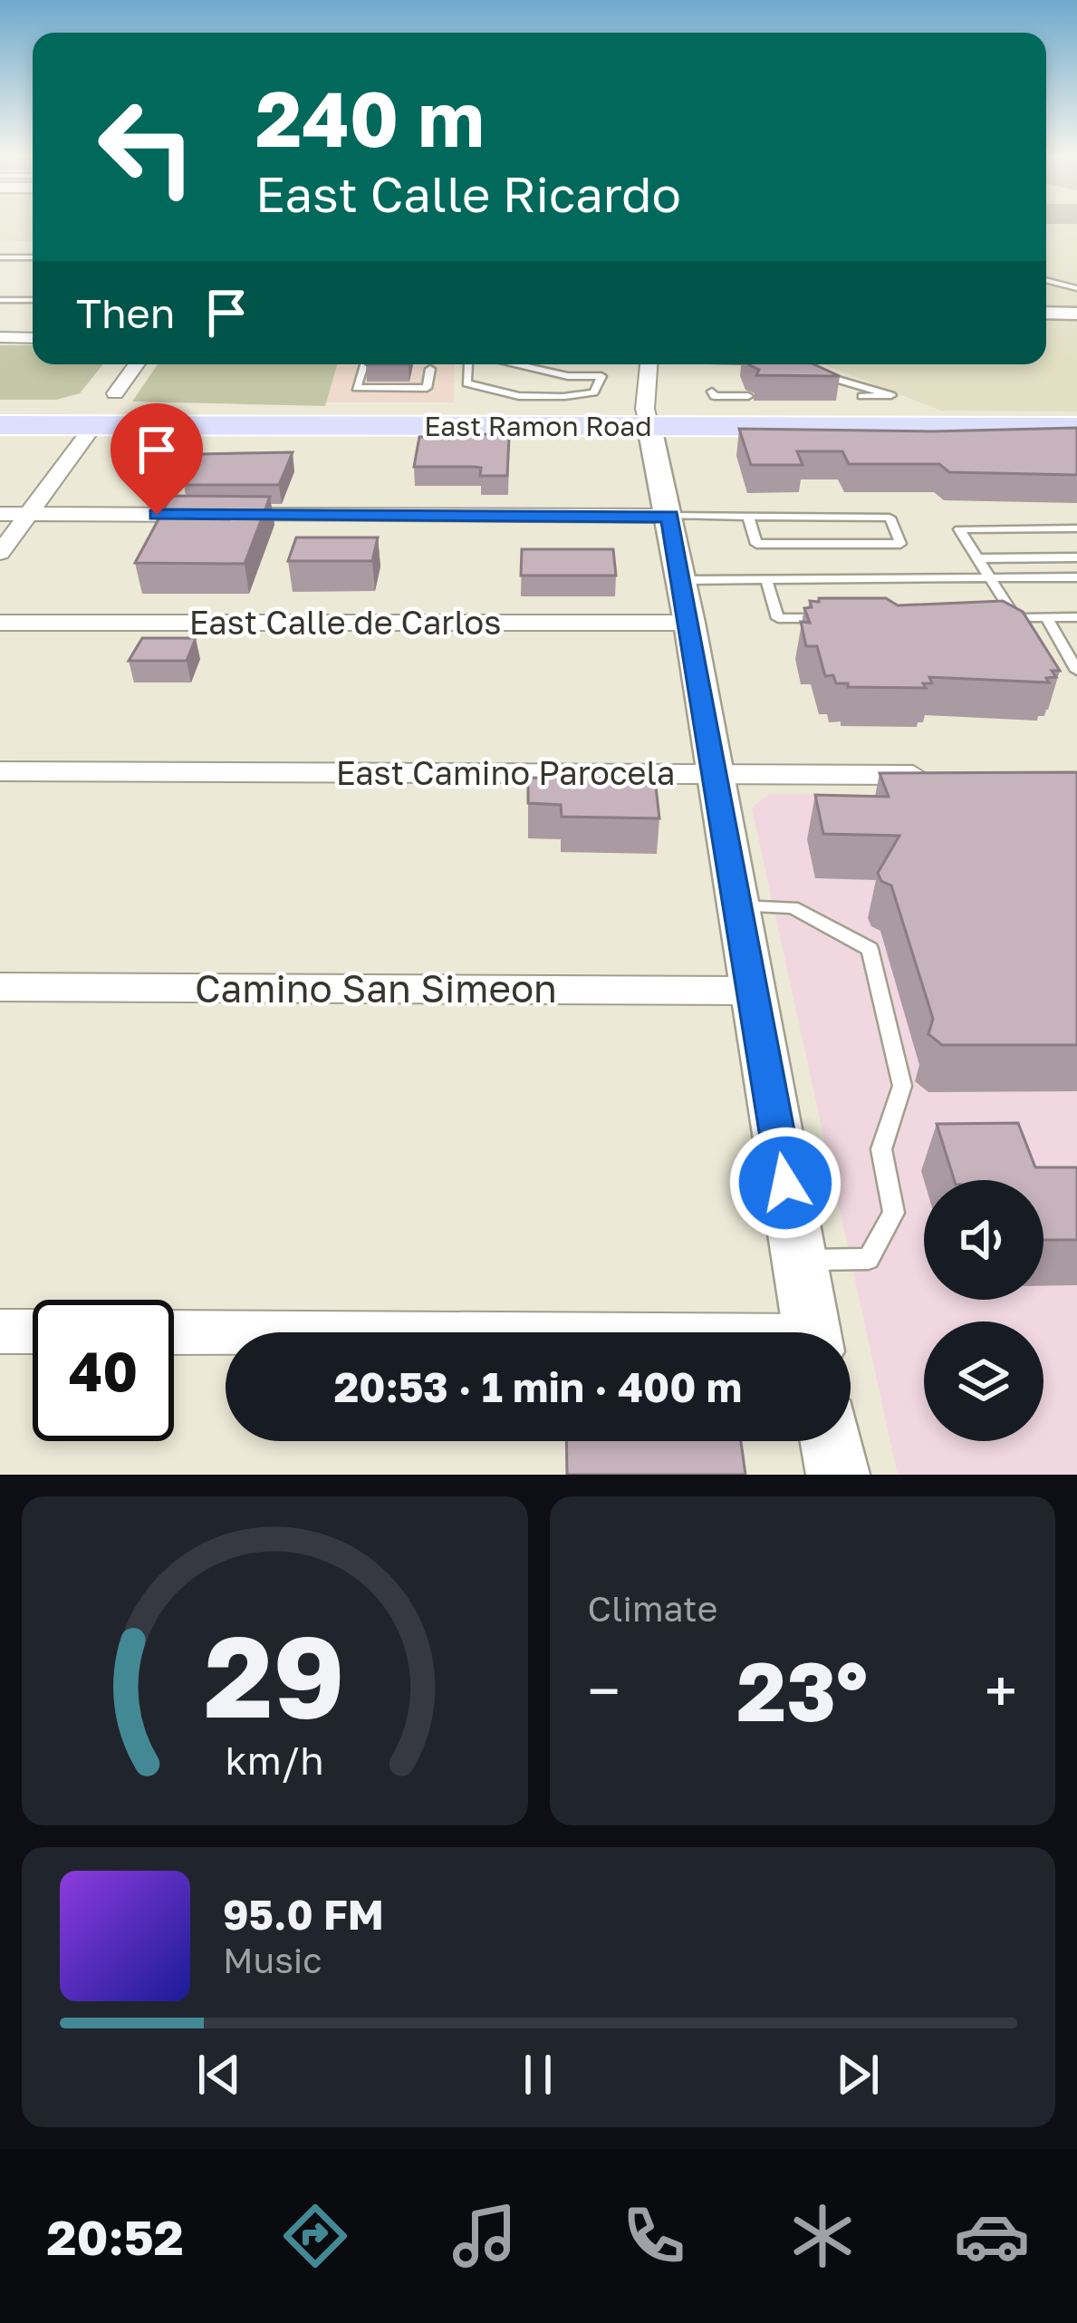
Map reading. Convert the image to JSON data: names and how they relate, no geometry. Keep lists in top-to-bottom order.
{
  "streets": {
    "main road": ["East Ramon Road"],
    "street": ["East Calle de Carlos", "East Camino Parocela", "Camino San Simeon"]
  },
  "page": {
    "turn": ["240 m", "East Calle Ricardo"],
    "then": "Then",
    "limit": "40",
    "trip": "20:53 · 1 min · 400 m",
    "tile": "Climate",
    "heat": ["−", "23°", "+"],
    "song": ["95.0 FM", "Music"],
    "tabs": "20:52",
    "gauge": ["29", "km/h"]
  }
}
